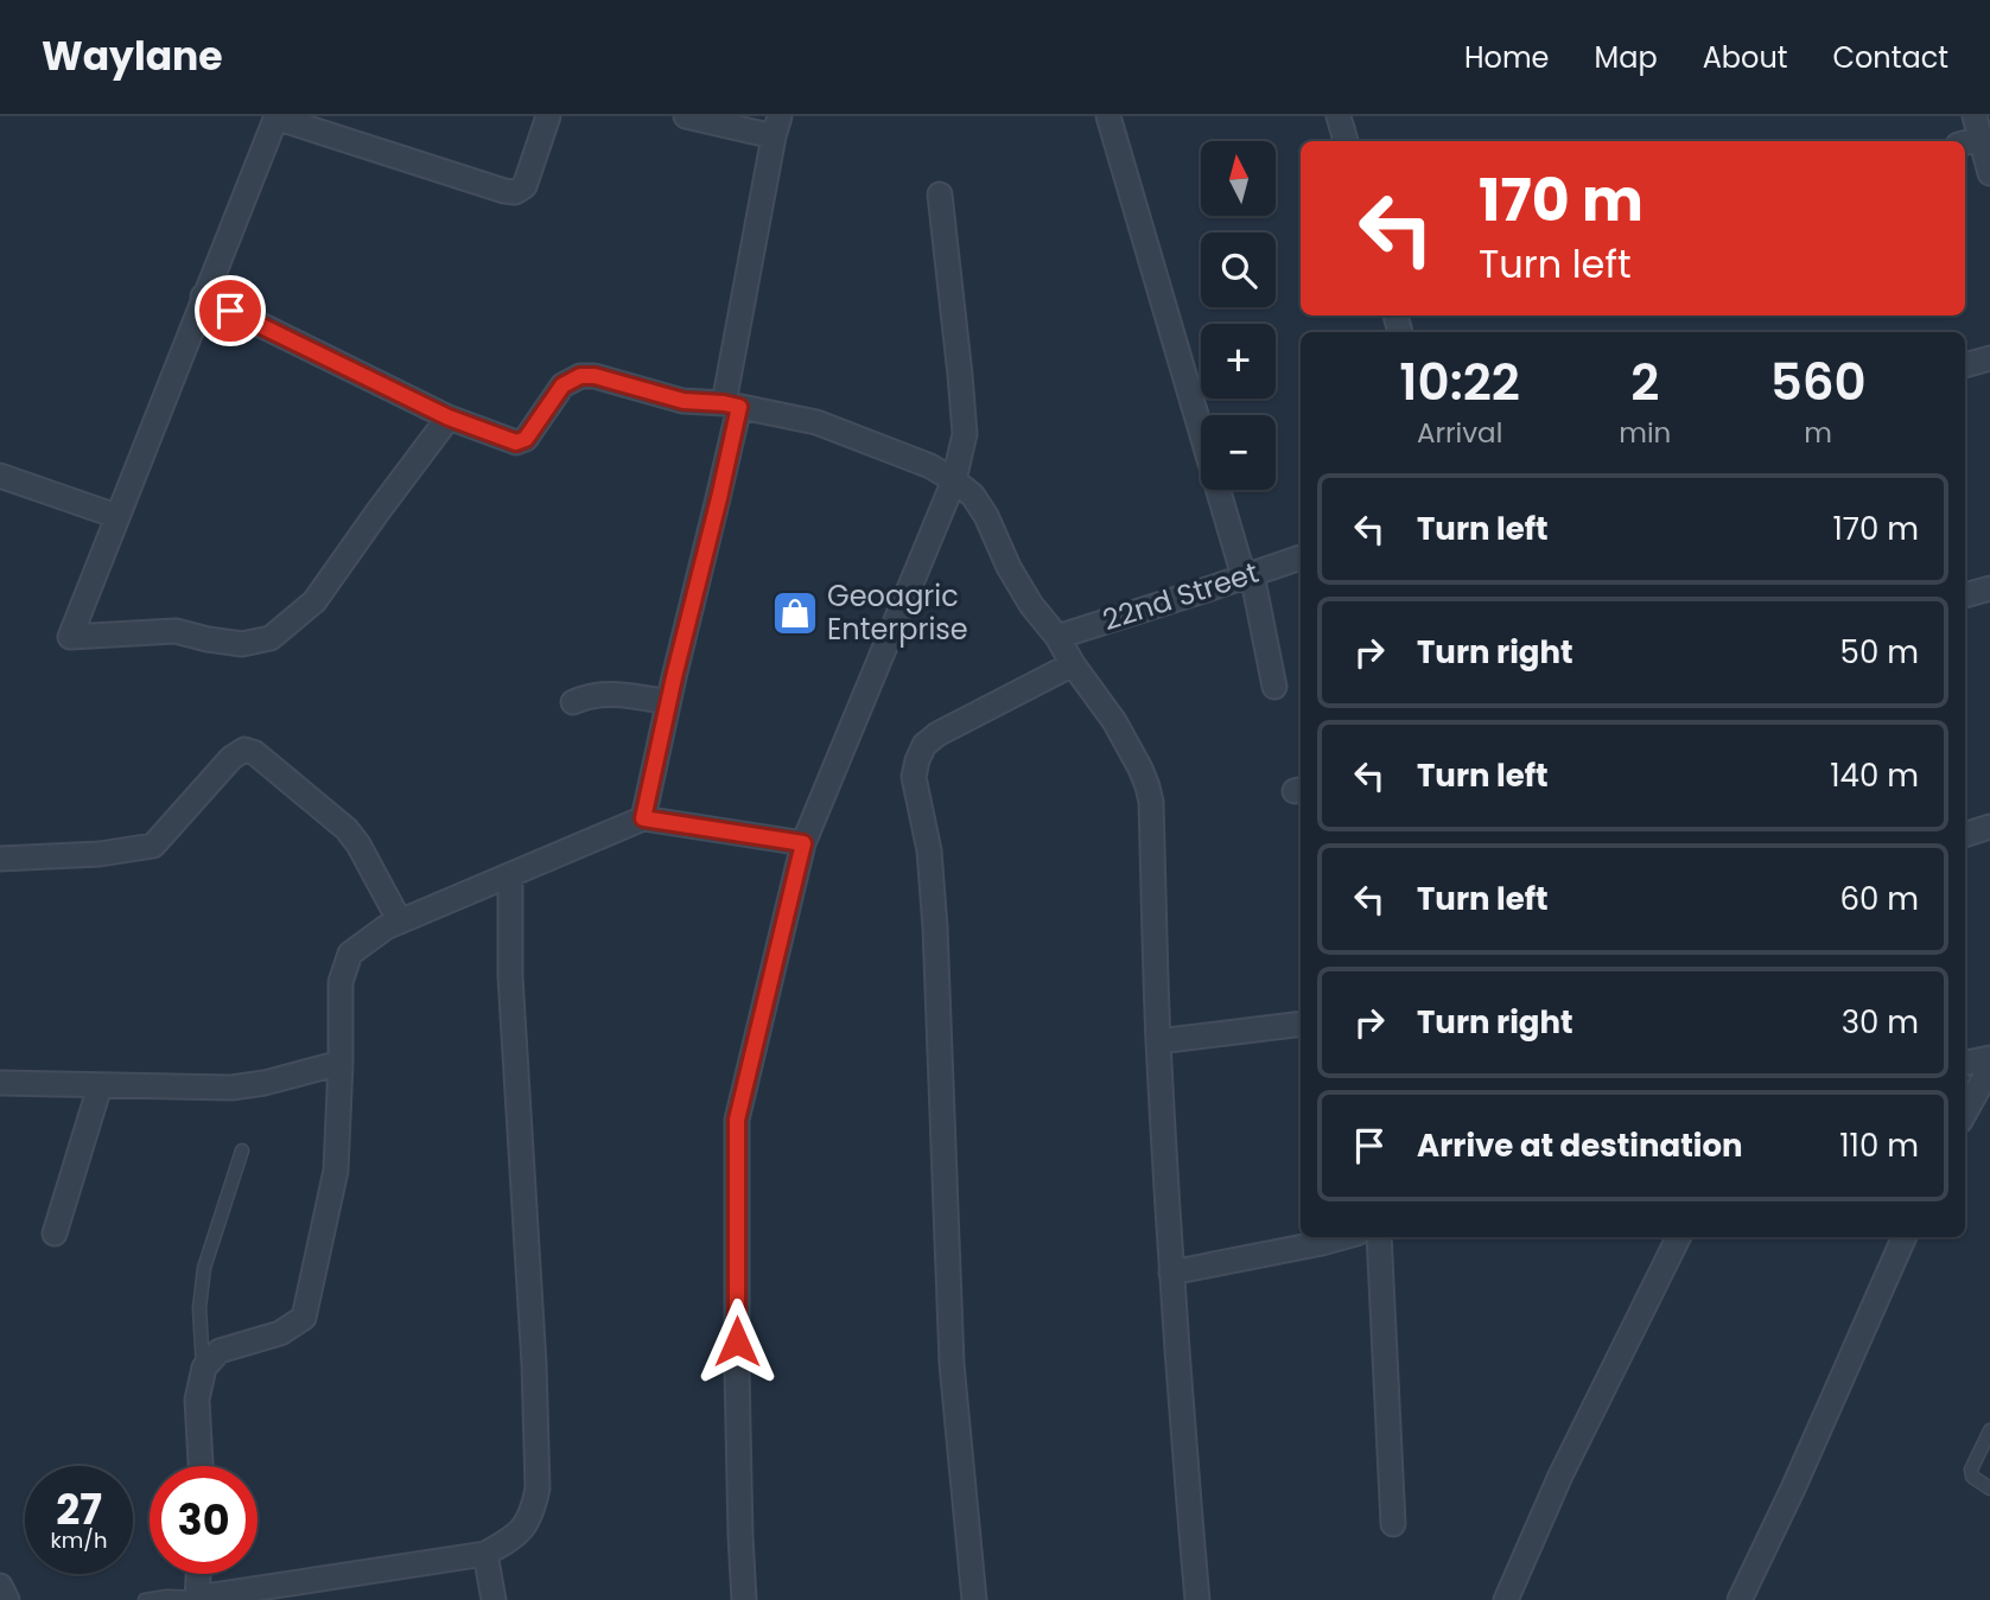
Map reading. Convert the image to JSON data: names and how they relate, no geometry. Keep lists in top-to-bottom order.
{
  "streets": {
    "street": ["22nd Street"]
  },
  "places": {
    "shop": ["Geoagric Enterprise"]
  },
  "north": "top",
  "page": {
    "header": "Waylane",
    "nav": [
      "Home",
      "Map",
      "About",
      "Contact"
    ],
    "map_buttons": ["+", "−"],
    "turn": ["170 m", "Turn left"],
    "eta": [
      "10:22",
      "Arrival",
      "2",
      "min",
      "560",
      "m"
    ],
    "list": [
      {
        "name": "Turn left",
        "value": "170 m"
      },
      {
        "name": "Turn right",
        "value": "50 m"
      },
      {
        "name": "Turn left",
        "value": "140 m"
      },
      {
        "name": "Turn left",
        "value": "60 m"
      },
      {
        "name": "Turn right",
        "value": "30 m"
      },
      {
        "name": "Arrive at destination",
        "value": "110 m"
      }
    ],
    "speed": "27 km/h",
    "limit": "30"
  }
}
